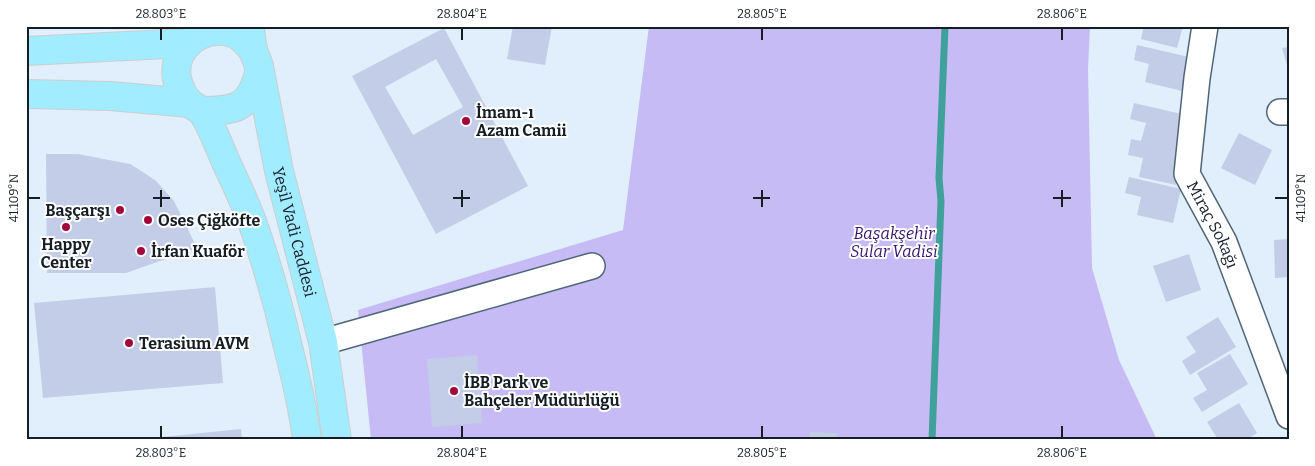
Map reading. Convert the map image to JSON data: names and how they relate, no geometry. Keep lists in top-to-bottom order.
{
  "streets": {
    "main road": ["Yeşil Vadi Caddesi"],
    "lane": ["Miraç Sokağı"]
  },
  "parks": ["Başakşehir Sular Vadisi"],
  "places": [
    "İmam-ı Azam Camii",
    "Başçarşı",
    "Oses Çiğköfte",
    "Happy Center",
    "İrfan Kuaför",
    "Terasium AVM",
    "İBB Park ve Bahçeler Müdürlüğü"
  ],
  "coordinates": [
    "28.803°E",
    "28.804°E",
    "28.805°E",
    "28.806°E",
    "41.109°N"
  ]
}
